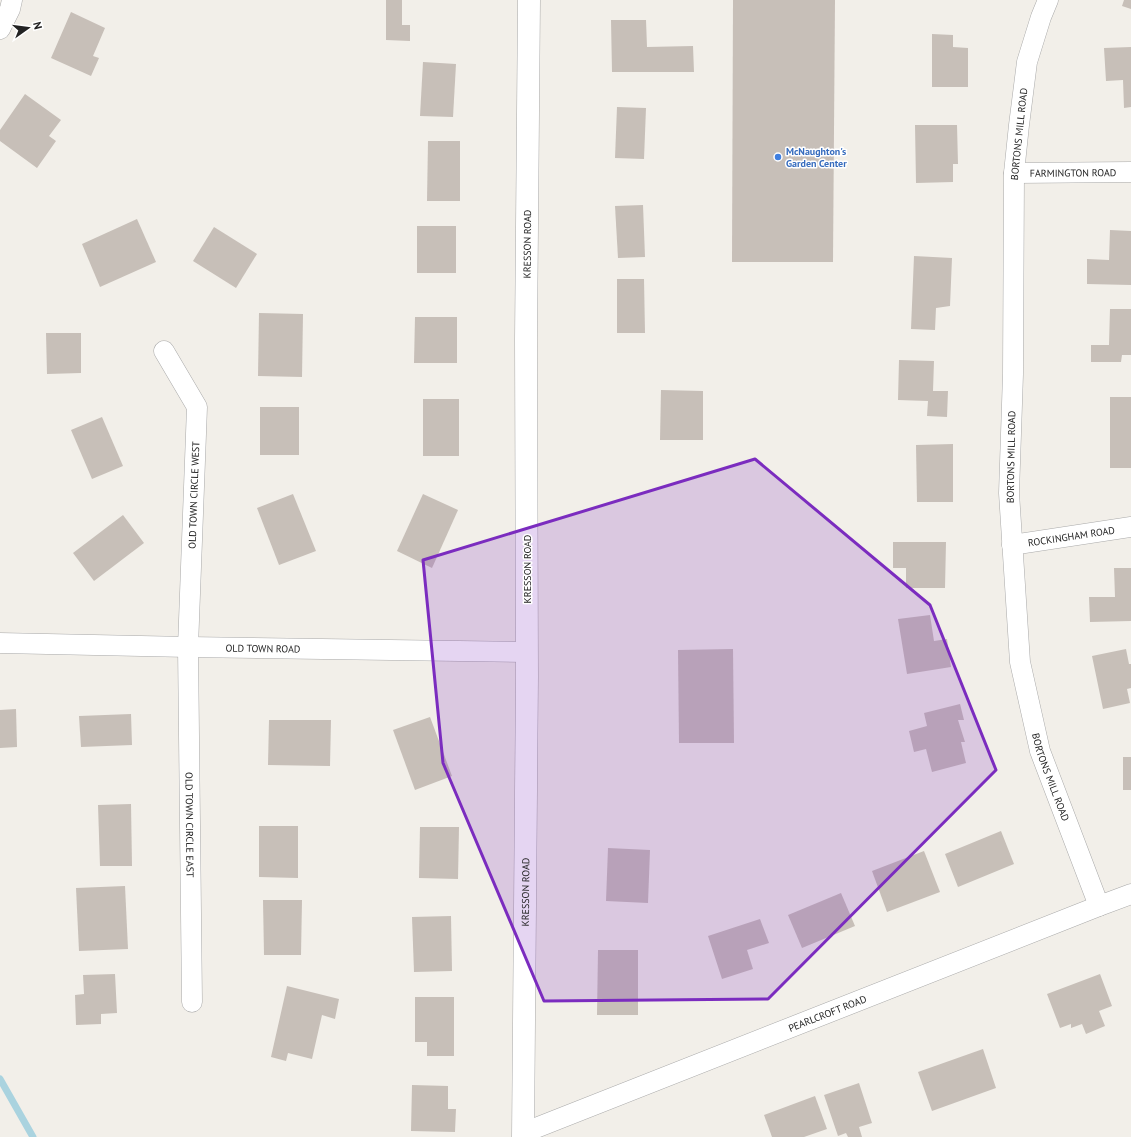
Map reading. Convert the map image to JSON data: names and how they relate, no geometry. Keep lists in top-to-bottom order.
{
  "streets": {
    "street": [
      "BORTONS MILL ROAD",
      "FARMINGTON ROAD",
      "KRESSON ROAD",
      "OLD TOWN CIRCLE WEST",
      "ROCKINGHAM ROAD",
      "OLD TOWN ROAD",
      "OLD TOWN CIRCLE EAST",
      "PEARLCROFT ROAD"
    ]
  },
  "crossings": [
    ["BORTONS MILL ROAD", "FARMINGTON ROAD"],
    ["BORTONS MILL ROAD", "ROCKINGHAM ROAD"],
    ["BORTONS MILL ROAD", "PEARLCROFT ROAD"],
    ["KRESSON ROAD", "OLD TOWN ROAD"],
    ["KRESSON ROAD", "PEARLCROFT ROAD"],
    ["OLD TOWN CIRCLE WEST", "OLD TOWN ROAD"],
    ["OLD TOWN CIRCLE WEST", "OLD TOWN CIRCLE EAST"],
    ["OLD TOWN ROAD", "OLD TOWN CIRCLE EAST"]
  ],
  "places": ["McNaughton's Garden Center"],
  "north": "right"
}
